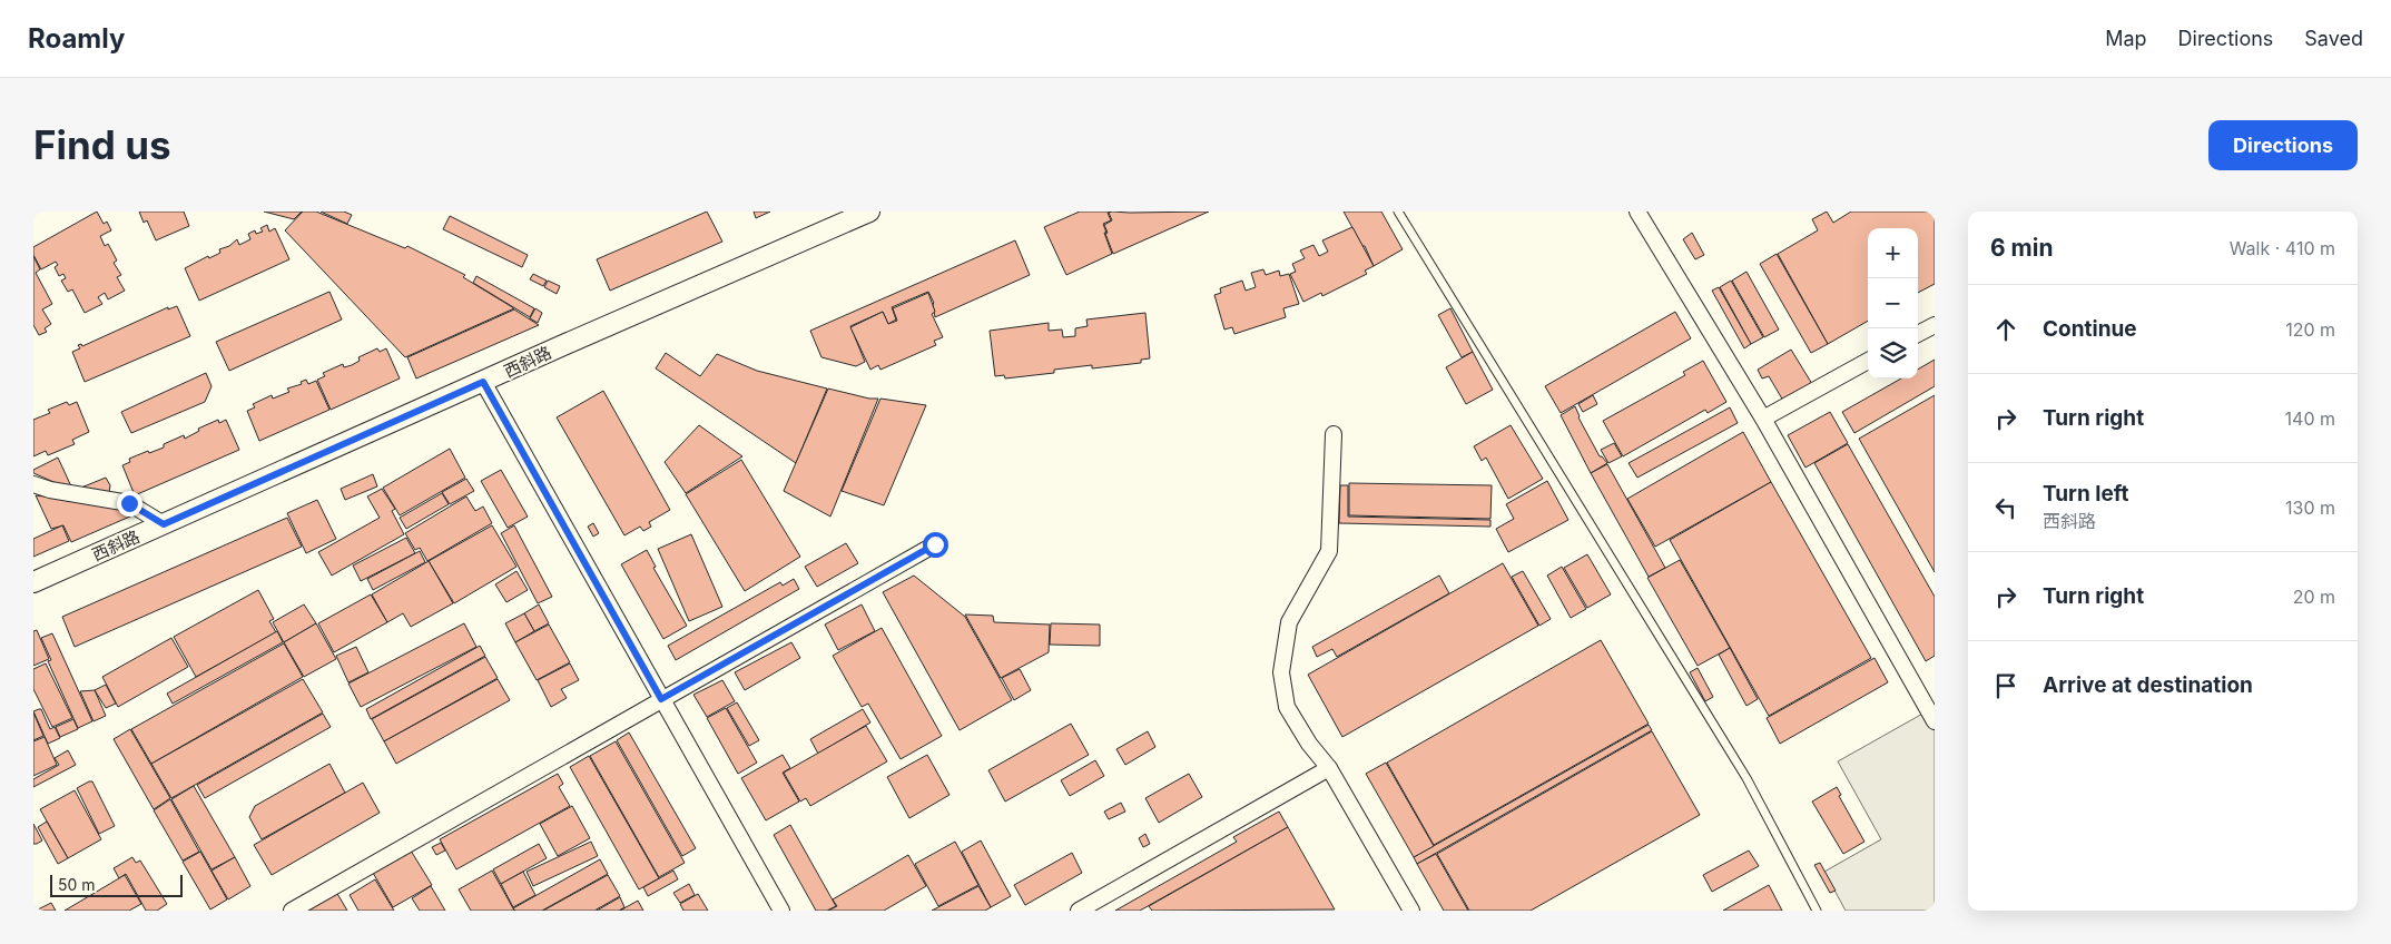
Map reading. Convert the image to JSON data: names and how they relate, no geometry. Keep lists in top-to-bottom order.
{
  "streets": {
    "street": ["西斜路"]
  },
  "scale_bar": "50 m",
  "page": {
    "header": "Roamly",
    "nav": ["Map", "Directions", "Saved"],
    "buttons": "Directions",
    "title": "Find us",
    "heading": ["6 min", "Walk · 410 m"],
    "map_buttons": ["+", "−"],
    "list": [
      ["Continue", "120 m"],
      ["Turn right", "140 m"],
      ["Turn left", "西斜路", "130 m"],
      ["Turn right", "20 m"],
      "Arrive at destination"
    ],
    "scale": "50 m"
  }
}
